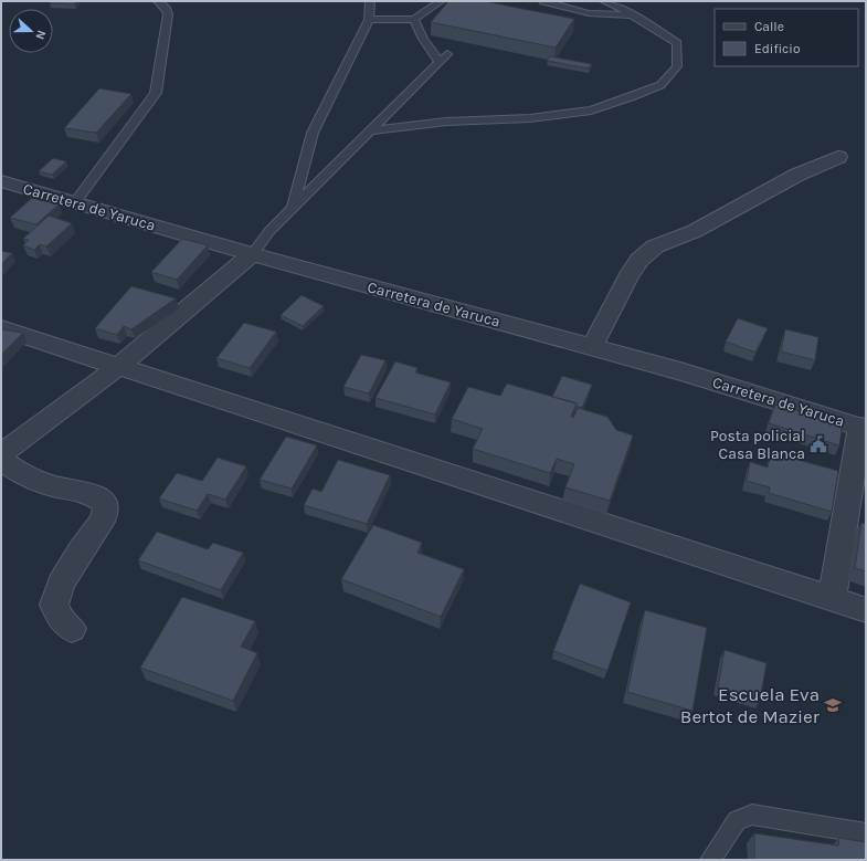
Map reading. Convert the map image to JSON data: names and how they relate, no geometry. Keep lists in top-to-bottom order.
{
  "streets": {
    "street": ["Carretera de Yaruca"]
  },
  "places": {
    "public building": ["Posta policial Casa Blanca"],
    "school or university": ["Escuela Eva Bertot de Mazier"]
  },
  "legend": ["Calle", "Edificio"],
  "north": "right"
}
